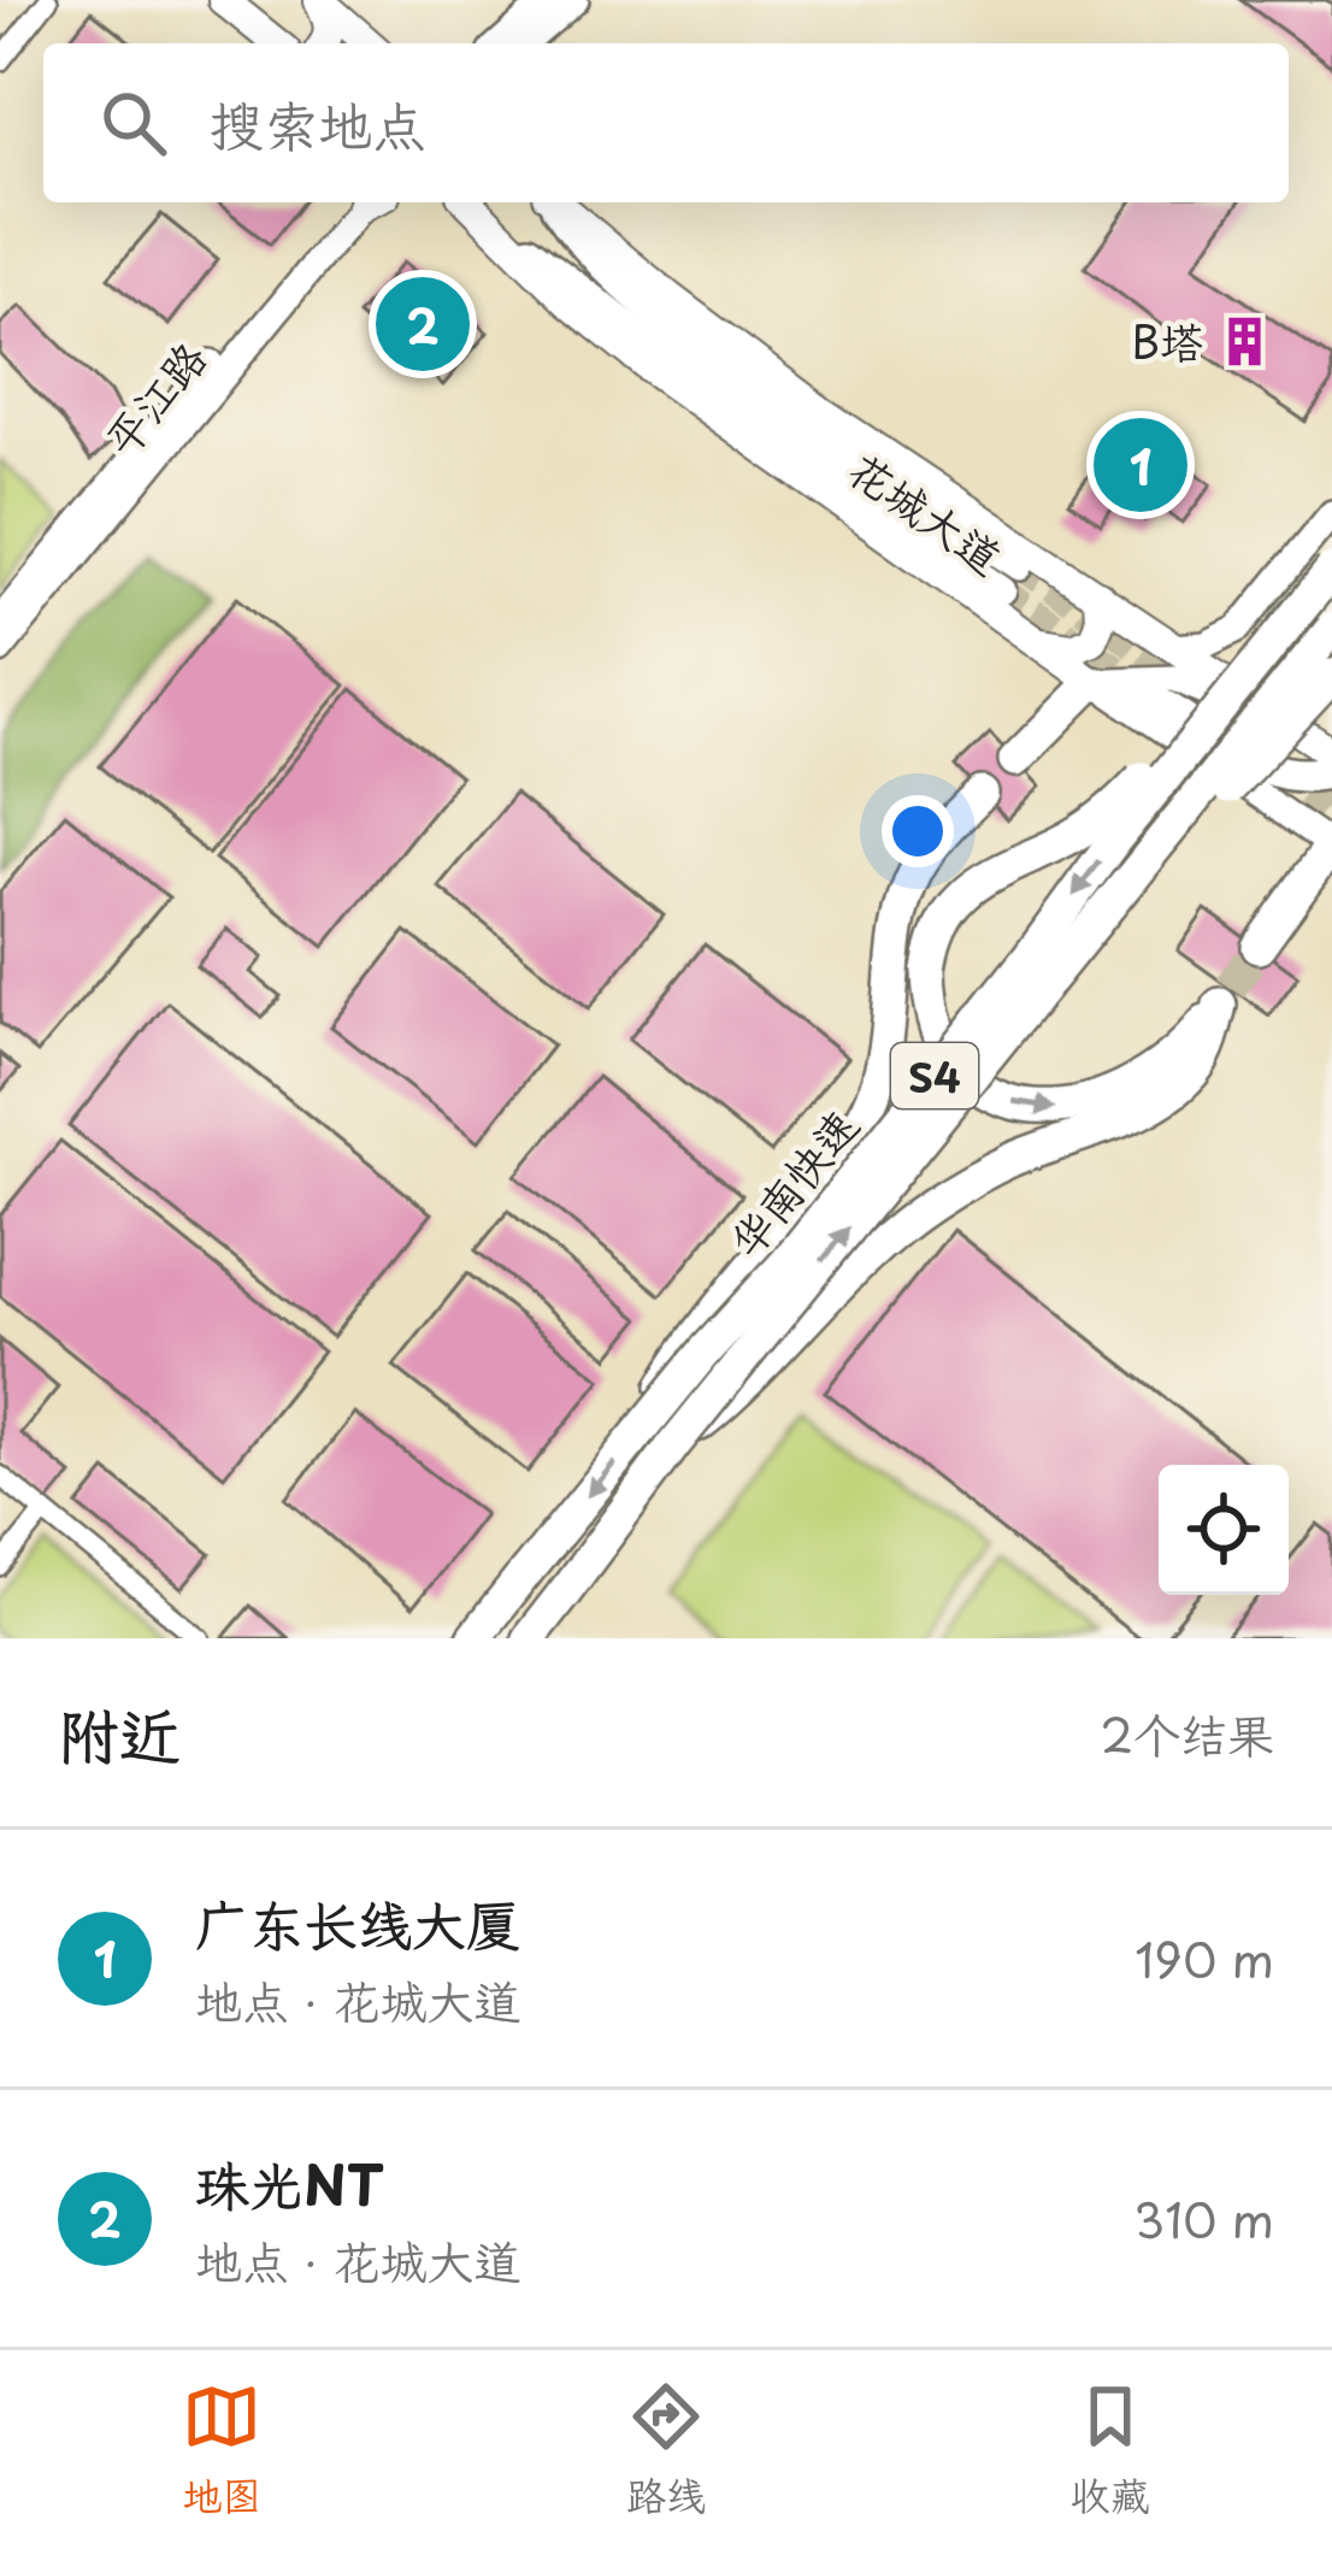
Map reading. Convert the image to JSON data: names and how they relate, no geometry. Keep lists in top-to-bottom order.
{
  "streets": {
    "highway": ["S4", "华南快速"],
    "main road": ["花城大道"],
    "street": ["平江路"]
  },
  "places": {
    "building": ["B塔"]
  },
  "page": {
    "search": "搜索地点",
    "pins": ["2", "1"],
    "heading": ["附近", "2个结果"],
    "list": [
      {
        "mark": "1",
        "name": "广东长线大厦",
        "note": "地点 · 花城大道",
        "value": "190 m"
      },
      {
        "mark": "2",
        "name": "珠光NT",
        "note": "地点 · 花城大道",
        "value": "310 m"
      }
    ],
    "nav": ["地图", "路线", "收藏"]
  }
}
